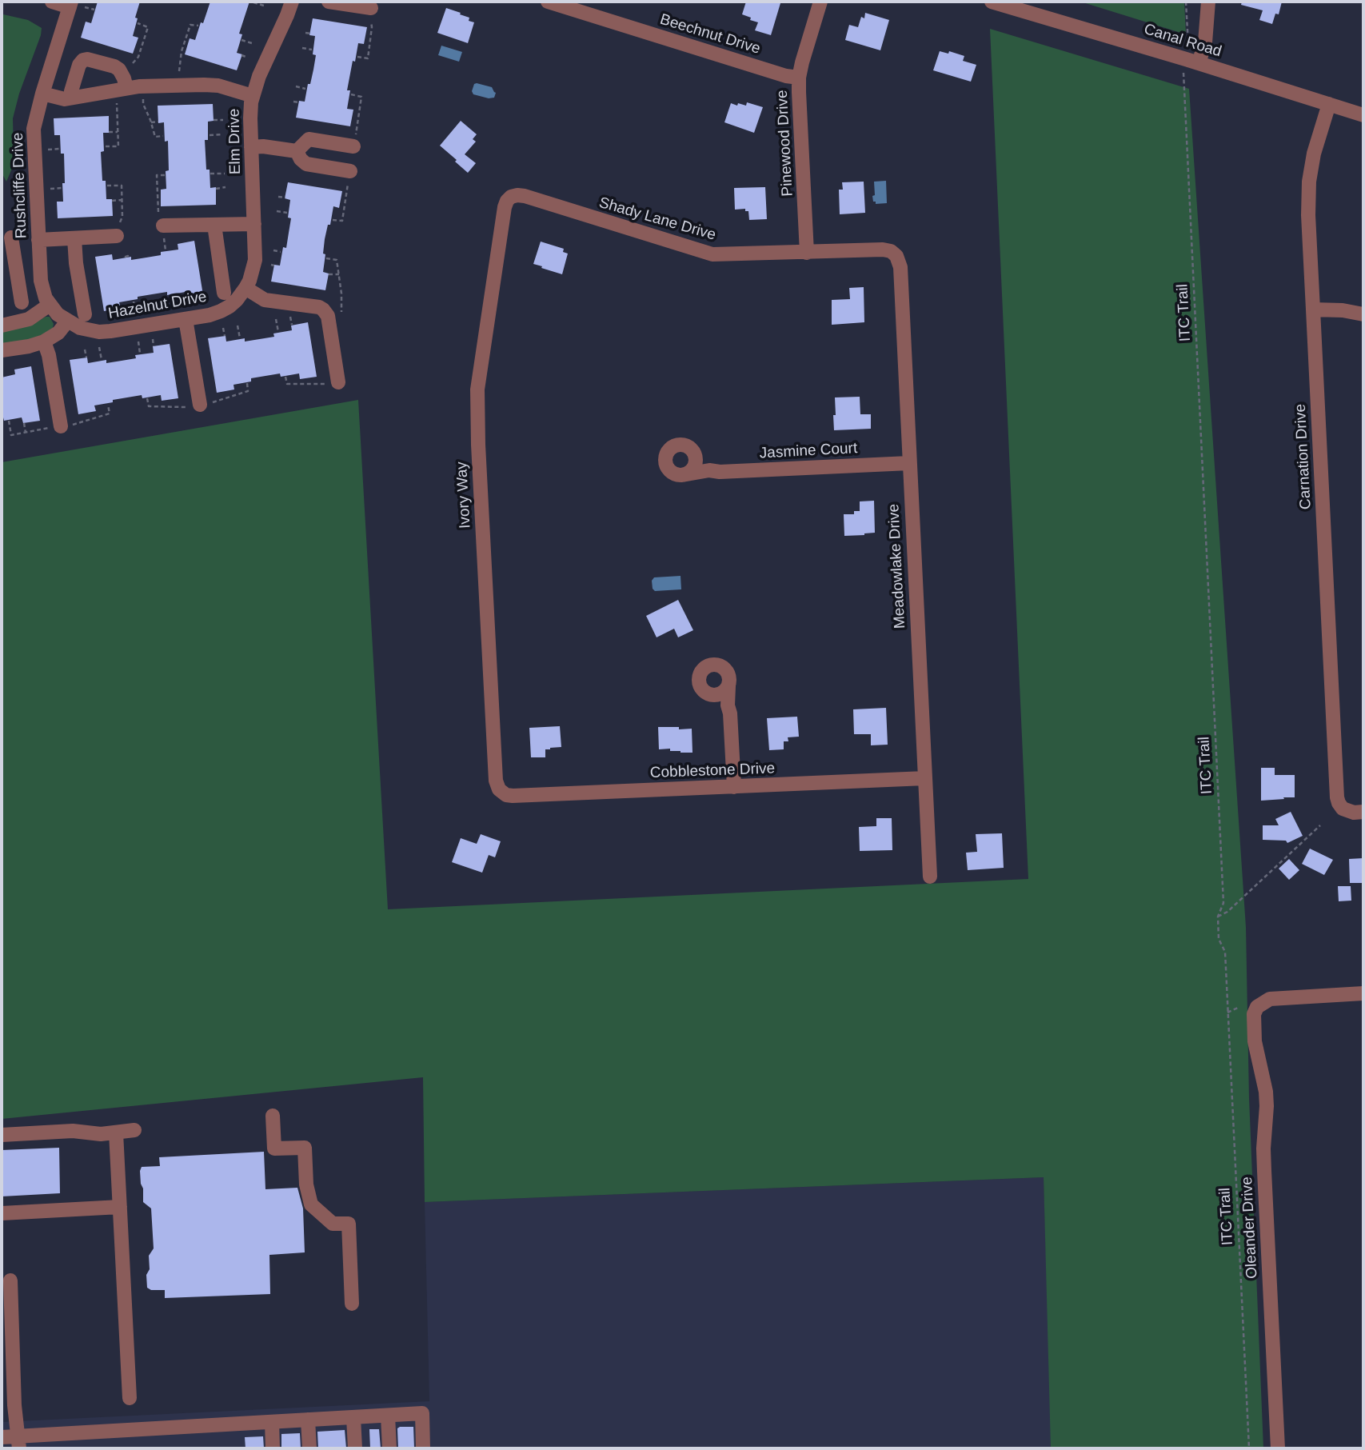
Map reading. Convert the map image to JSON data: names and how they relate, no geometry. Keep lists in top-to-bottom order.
{
  "streets": {
    "street": [
      "Beechnut Drive",
      "Canal Road",
      "Elm Drive",
      "Pinewood Drive",
      "Rushcliffe Drive",
      "Shady Lane Drive",
      "Hazelnut Drive",
      "Jasmine Court",
      "Carnation Drive",
      "Ivory Way",
      "Meadowlake Drive",
      "Cobblestone Drive",
      "Oleander Drive"
    ],
    "path": ["ITC Trail"]
  },
  "crossings": [
    ["Beechnut Drive", "Pinewood Drive"],
    ["Canal Road", "Carnation Drive"],
    ["Elm Drive", "Hazelnut Drive"],
    ["Pinewood Drive", "Shady Lane Drive"],
    ["Shady Lane Drive", "Ivory Way"],
    ["Shady Lane Drive", "Meadowlake Drive"],
    ["Jasmine Court", "Meadowlake Drive"],
    ["Ivory Way", "Cobblestone Drive"],
    ["Meadowlake Drive", "Cobblestone Drive"]
  ]
}
